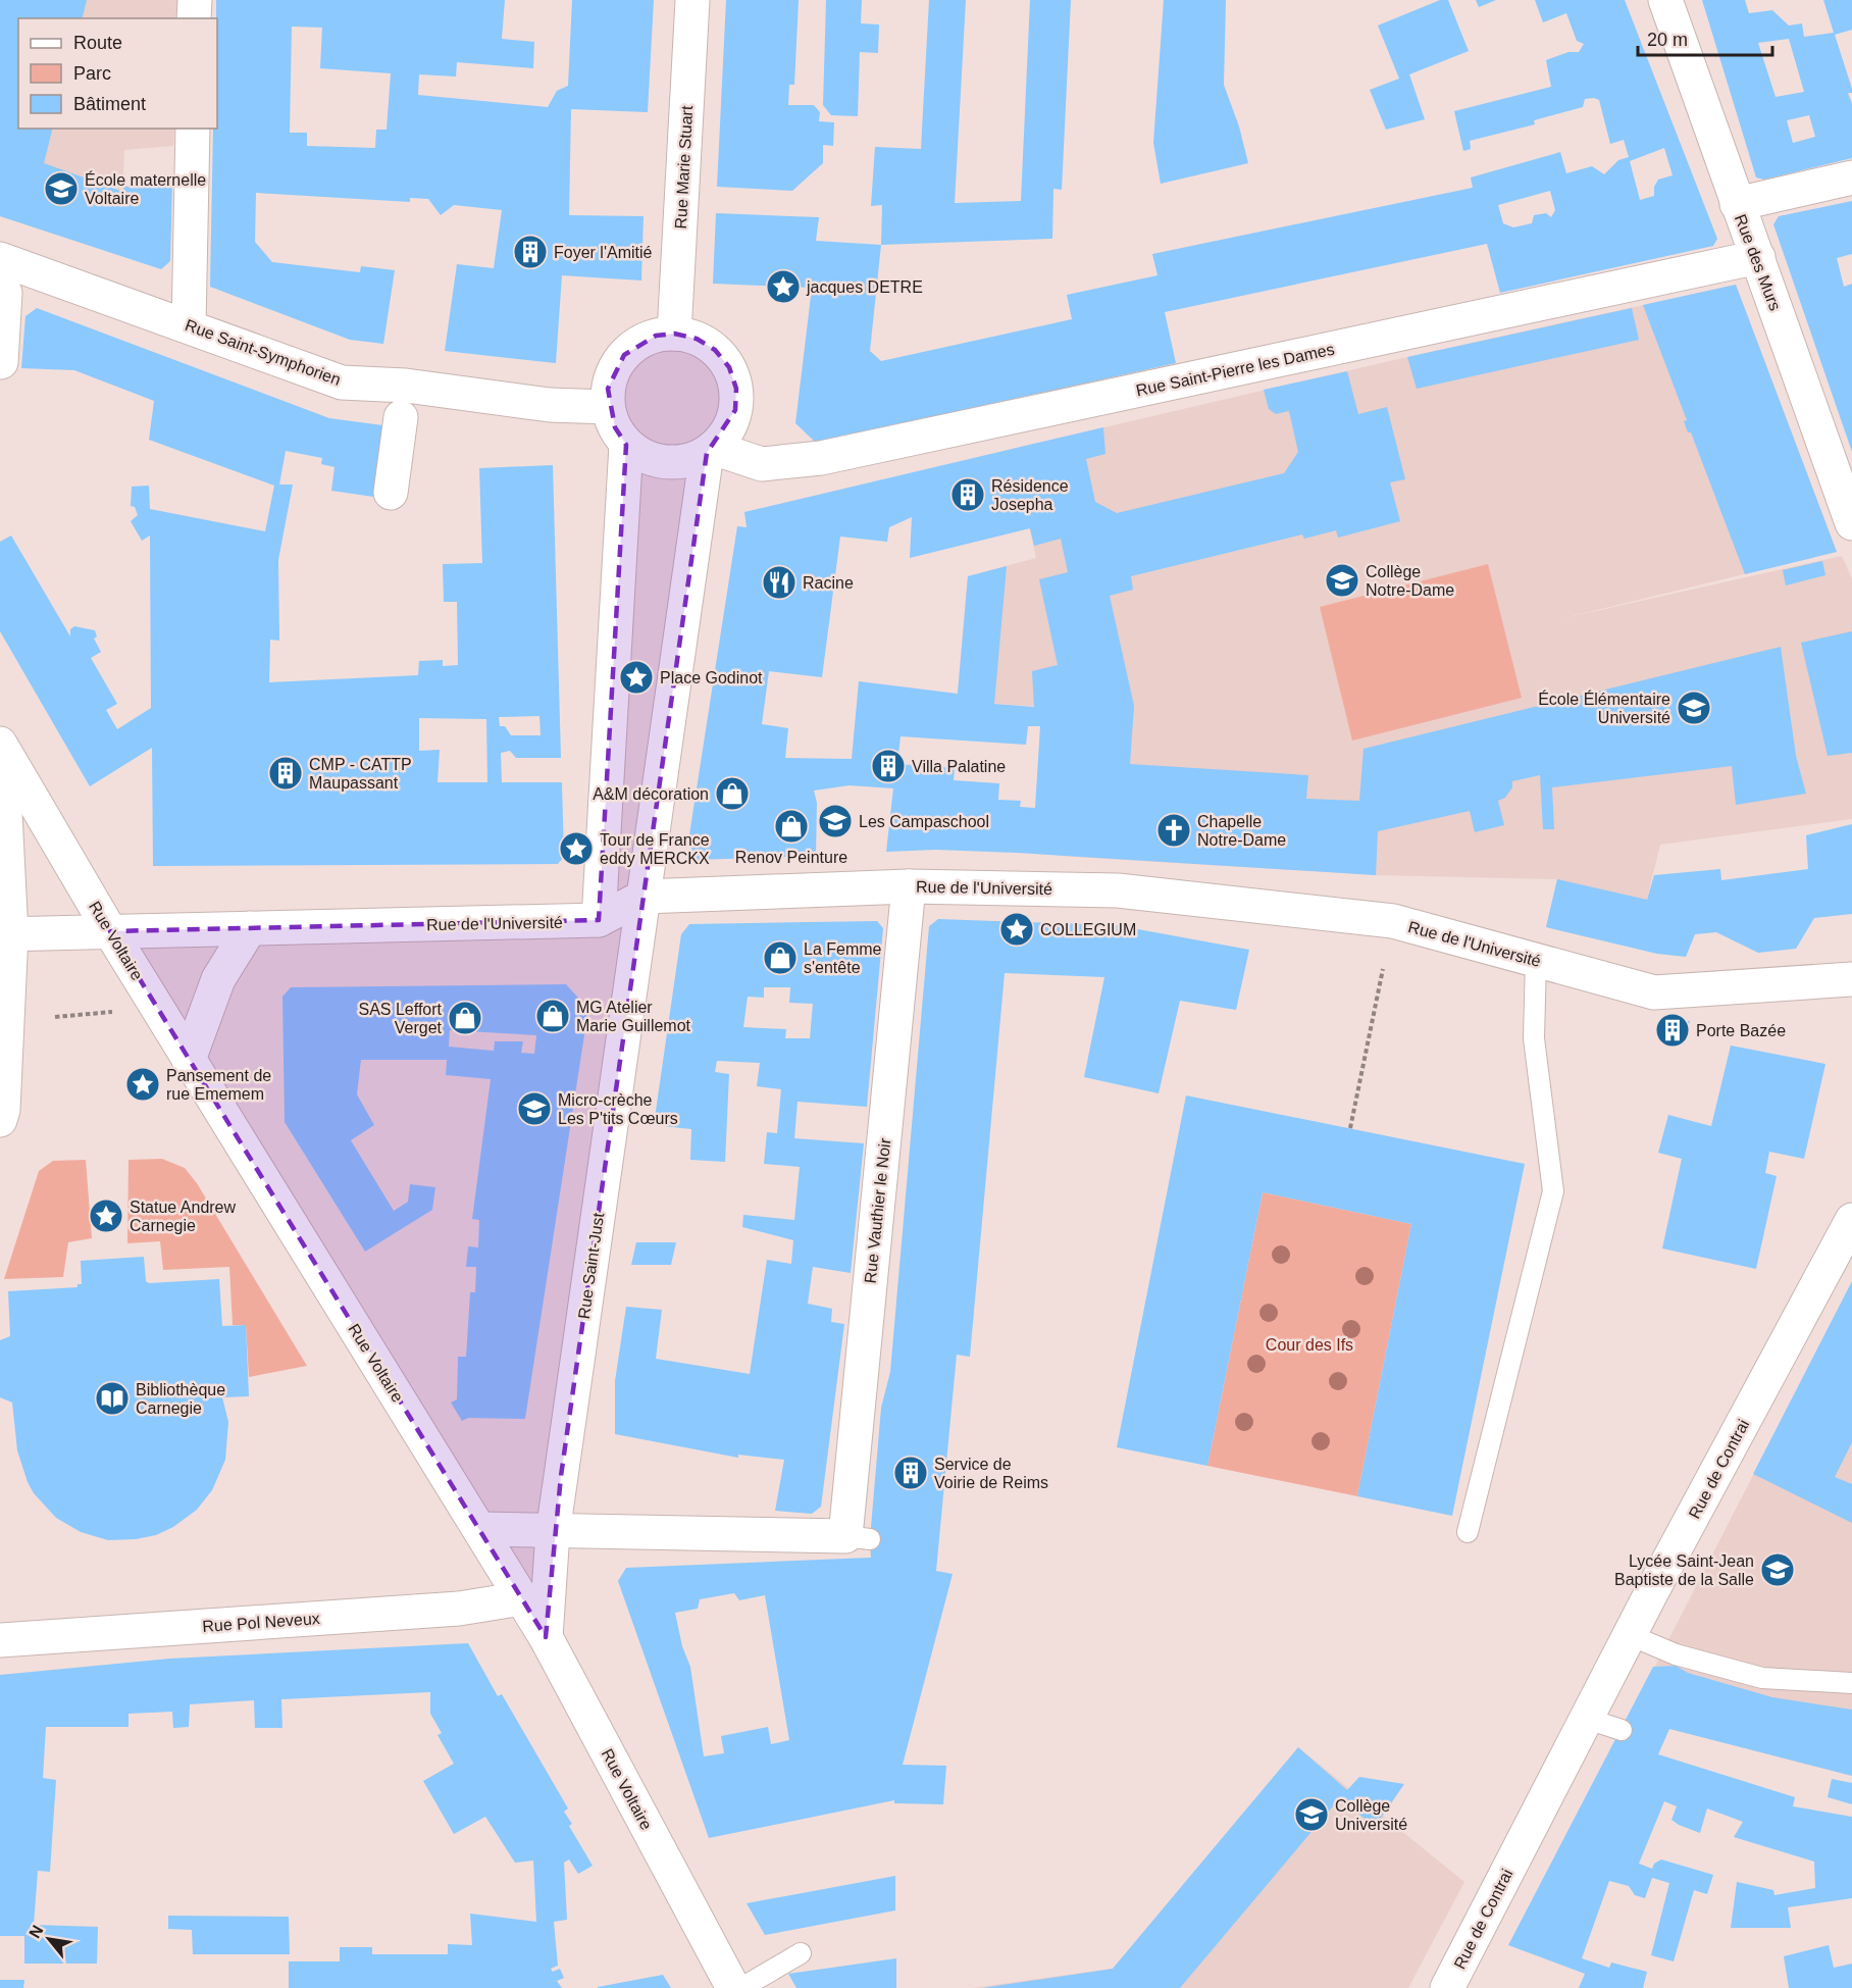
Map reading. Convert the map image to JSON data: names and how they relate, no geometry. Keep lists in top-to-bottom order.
{
  "streets": {
    "street": [
      "Rue Marie Stuart",
      "Rue des Murs",
      "Rue Saint-Symphorien",
      "Rue Saint-Pierre les Dames",
      "Rue de l'Université",
      "Rue Voltaire",
      "Rue Vauthier le Noir",
      "Rue Saint-Just",
      "Rue de Contrai",
      "Rue Pol Neveux"
    ]
  },
  "crossings": [
    ["Rue Marie Stuart", "Rue Saint-Symphorien"],
    ["Rue Marie Stuart", "Rue Saint-Pierre les Dames"],
    ["Rue des Murs", "Rue Saint-Pierre les Dames"],
    ["Rue Saint-Symphorien", "Rue Saint-Pierre les Dames"],
    ["Rue de l'Université", "Rue Voltaire"],
    ["Rue de l'Université", "Rue Vauthier le Noir"],
    ["Rue de l'Université", "Rue Saint-Just"],
    ["Rue Voltaire", "Rue Vauthier le Noir"],
    ["Rue Voltaire", "Rue Saint-Just"],
    ["Rue Voltaire", "Rue Pol Neveux"],
    ["Rue Vauthier le Noir", "Rue Saint-Just"]
  ],
  "parks": ["Cour des Ifs"],
  "places": {
    "school or university": [
      "École maternelle Voltaire",
      "Collège Notre-Dame",
      "École Élémentaire Université",
      "Les Campaschool",
      "Micro-crèche Les P'tits Cœurs",
      "Lycée Saint-Jean Baptiste de la Salle",
      "Collège Université"
    ],
    "building": [
      "Foyer l'Amitié",
      "Résidence Josepha",
      "Villa Palatine",
      "CMP - CATTP Maupassant",
      "Porte Bazée",
      "Service de Voirie de Reims"
    ],
    "place": [
      "jacques DETRE",
      "Place Godinot",
      "Tour de France eddy MERCKX",
      "COLLEGIUM",
      "Pansement de rue Ememem",
      "Statue Andrew Carnegie"
    ],
    "restaurant": ["Racine"],
    "shop": [
      "A&M décoration",
      "Renov Peinture",
      "La Femme s'entête",
      "MG Atelier Marie Guillemot",
      "SAS Leffort Verget"
    ],
    "church": ["Chapelle Notre-Dame"],
    "library": ["Bibliothèque Carnegie"]
  },
  "legend": ["Route", "Parc", "Bâtiment"],
  "scale_bar": "20 m",
  "north": "top left"
}
